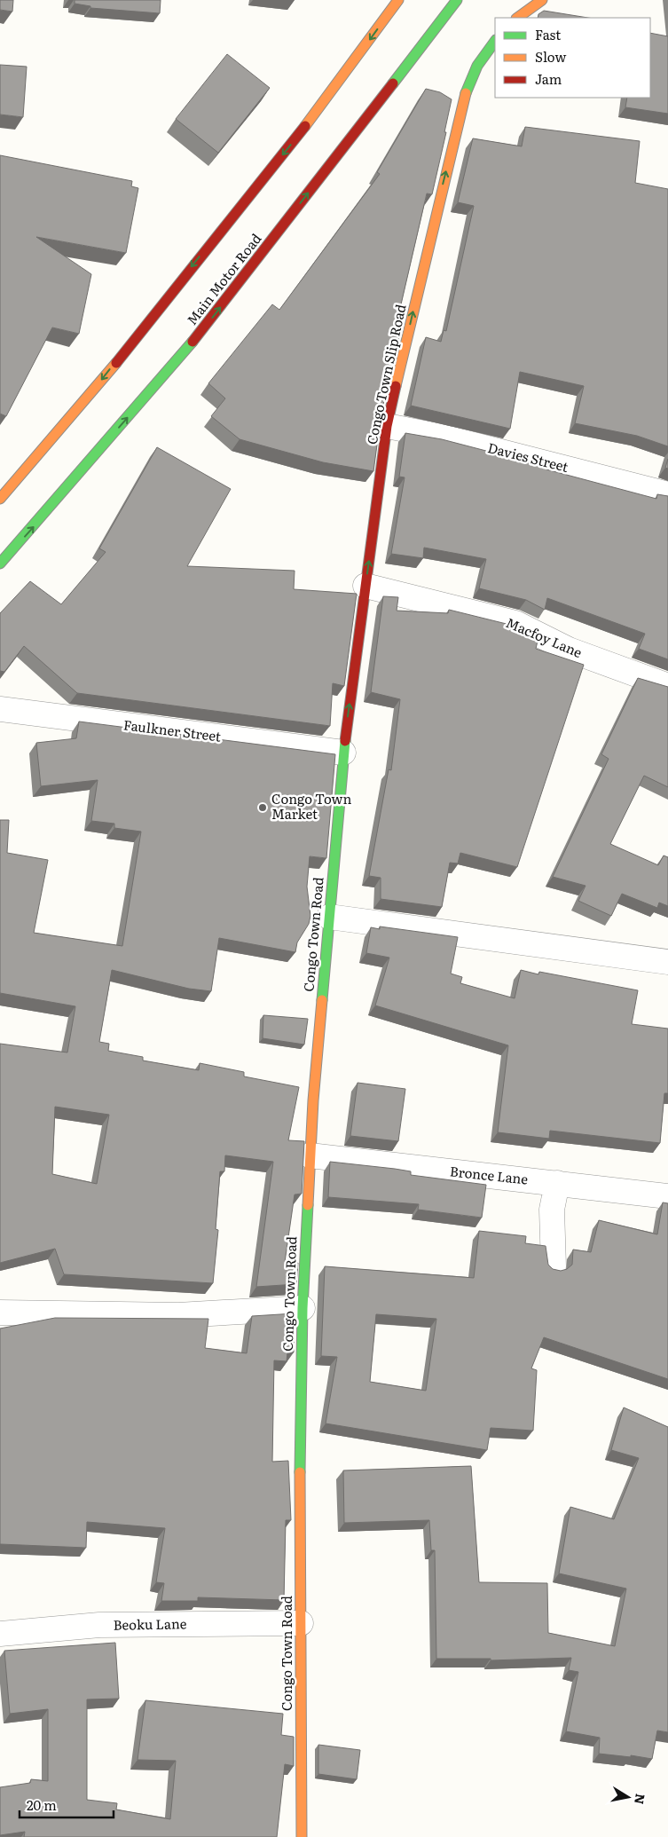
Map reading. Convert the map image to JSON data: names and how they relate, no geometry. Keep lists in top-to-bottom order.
{
  "streets": {
    "main road": ["Main Motor Road", "Congo Town Slip Road", "Congo Town Road"],
    "street": [
      "Davies Street",
      "Macfoy Lane",
      "Faulkner Street",
      "Bronce Lane",
      "Beoku Lane"
    ]
  },
  "crossings": [
    ["Congo Town Slip Road", "Davies Street"],
    ["Congo Town Slip Road", "Macfoy Lane"],
    ["Congo Town Slip Road", "Faulkner Street"],
    ["Congo Town Slip Road", "Congo Town Road"],
    ["Faulkner Street", "Congo Town Road"],
    ["Congo Town Road", "Bronce Lane"],
    ["Congo Town Road", "Beoku Lane"]
  ],
  "one_way": ["Congo Town Slip Road"],
  "places": ["Congo Town Market"],
  "legend": ["Fast", "Slow", "Jam"],
  "scale_bar": "20 m",
  "north": "right"
}
